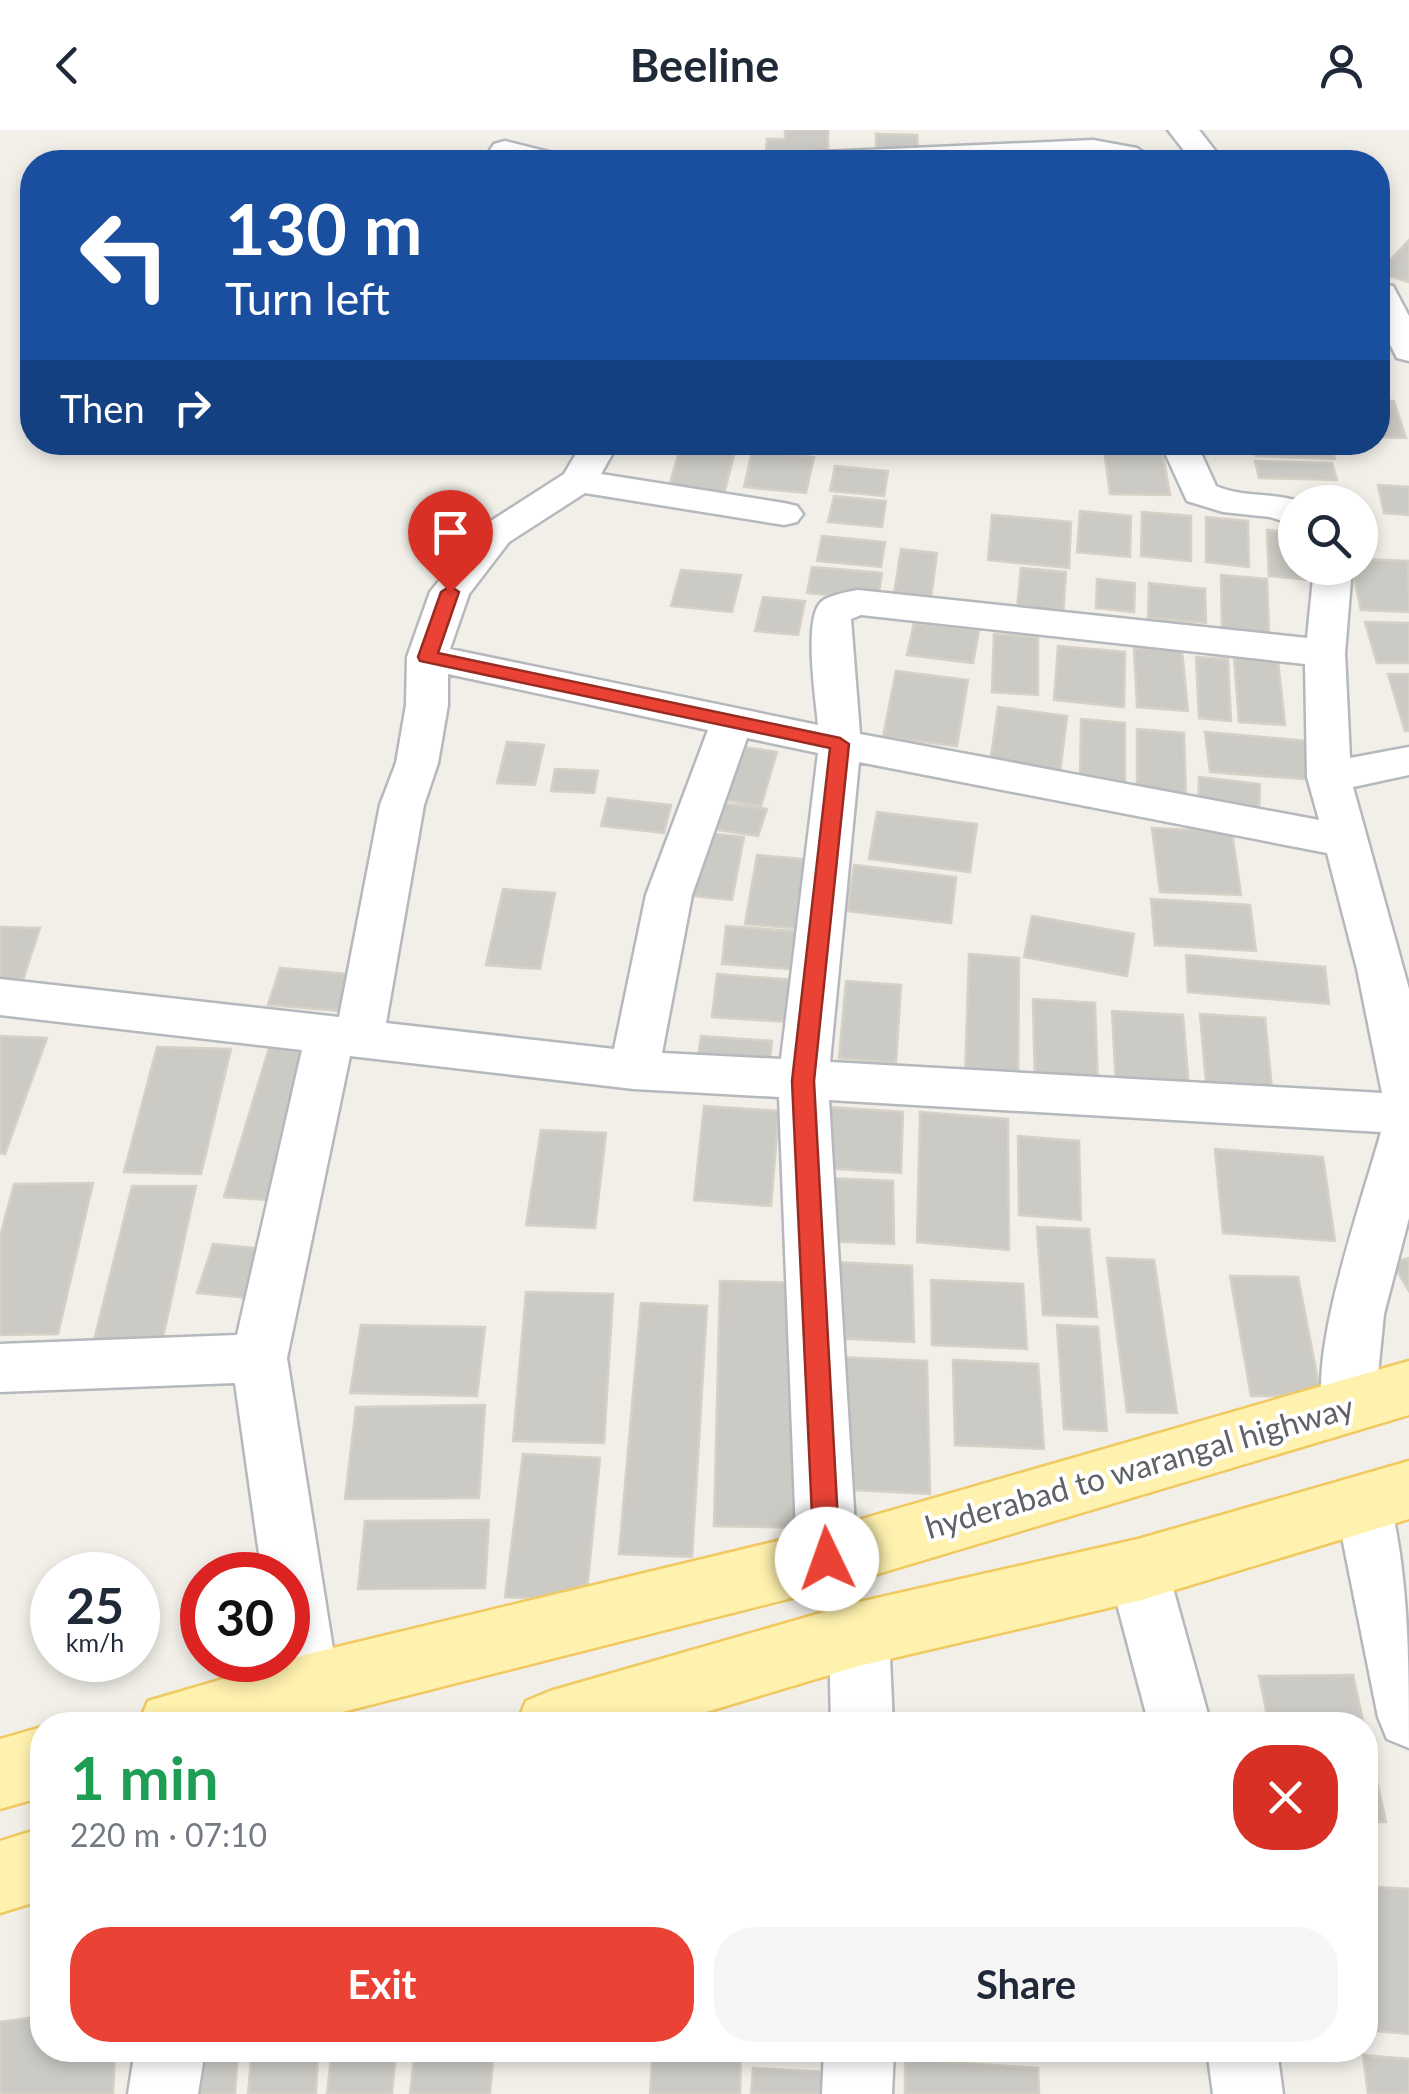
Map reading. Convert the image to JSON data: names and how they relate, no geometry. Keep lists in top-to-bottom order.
{
  "streets": {
    "main road": ["hyderabad to warangal highway"]
  },
  "page": {
    "header": "Beeline",
    "turn": ["130 m", "Turn left"],
    "then": "Then",
    "speed": "25 km/h",
    "limit": "30",
    "heading": ["1 min", "220 m · 07:10"],
    "buttons": ["Exit", "Share"]
  }
}
